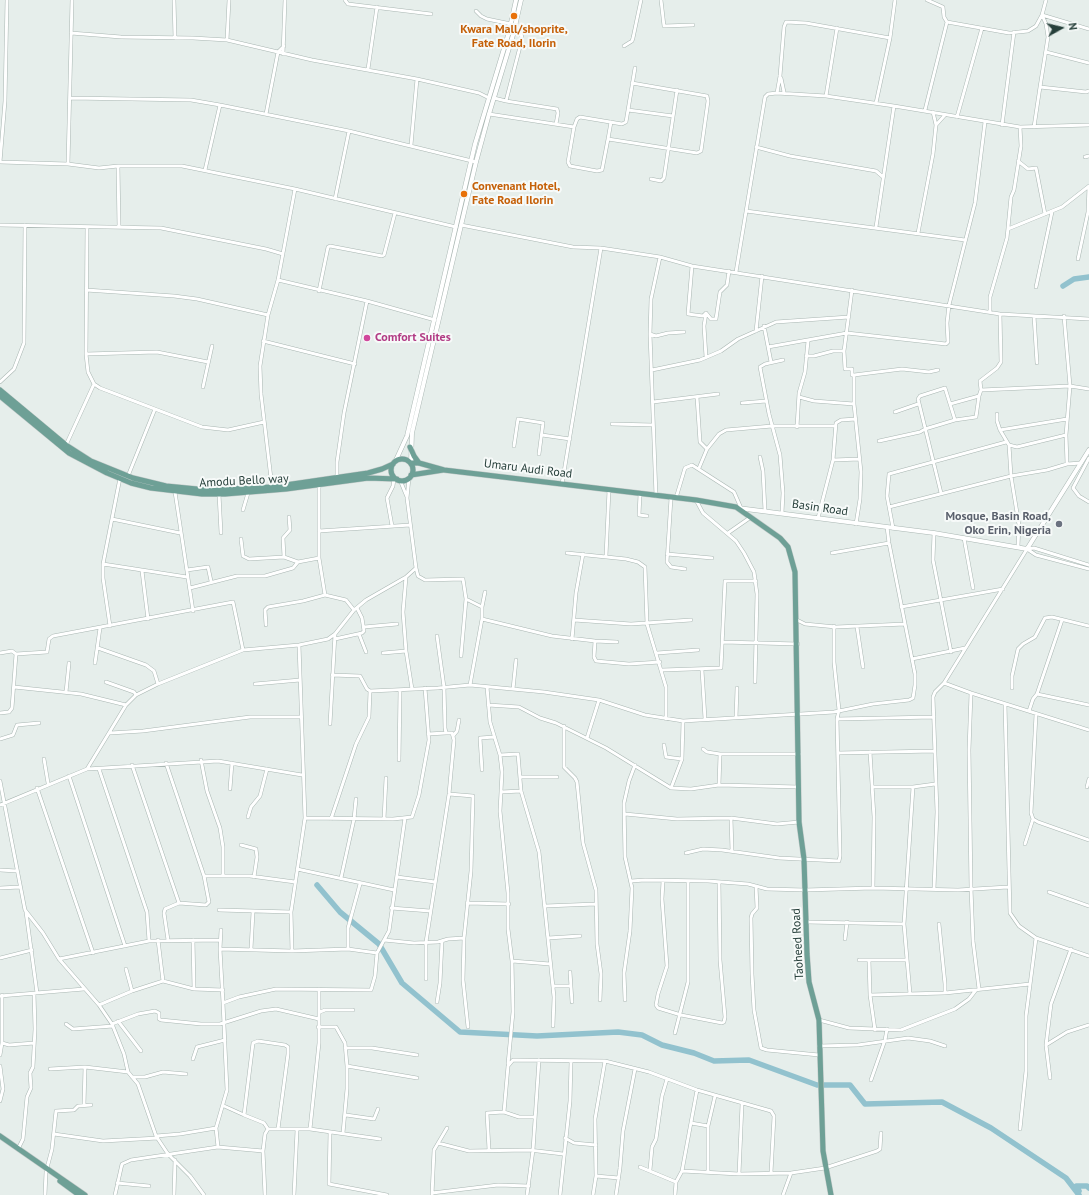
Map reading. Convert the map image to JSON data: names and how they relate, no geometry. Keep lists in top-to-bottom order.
{
  "streets": {
    "main road": [
      "Umaru Audi Road",
      "Amodu Bello way",
      "Basin Road",
      "Taoheed Road"
    ]
  },
  "crossings": [
    ["Umaru Audi Road", "Basin Road"],
    ["Basin Road", "Taoheed Road"]
  ],
  "places": [
    "Kwara Mall/shoprite, Fate Road, Ilorin",
    "Convenant Hotel, Fate Road Ilorin",
    "Comfort Suites",
    "Mosque, Basin Road, Oko Erin, Nigeria"
  ],
  "north": "right"
}
